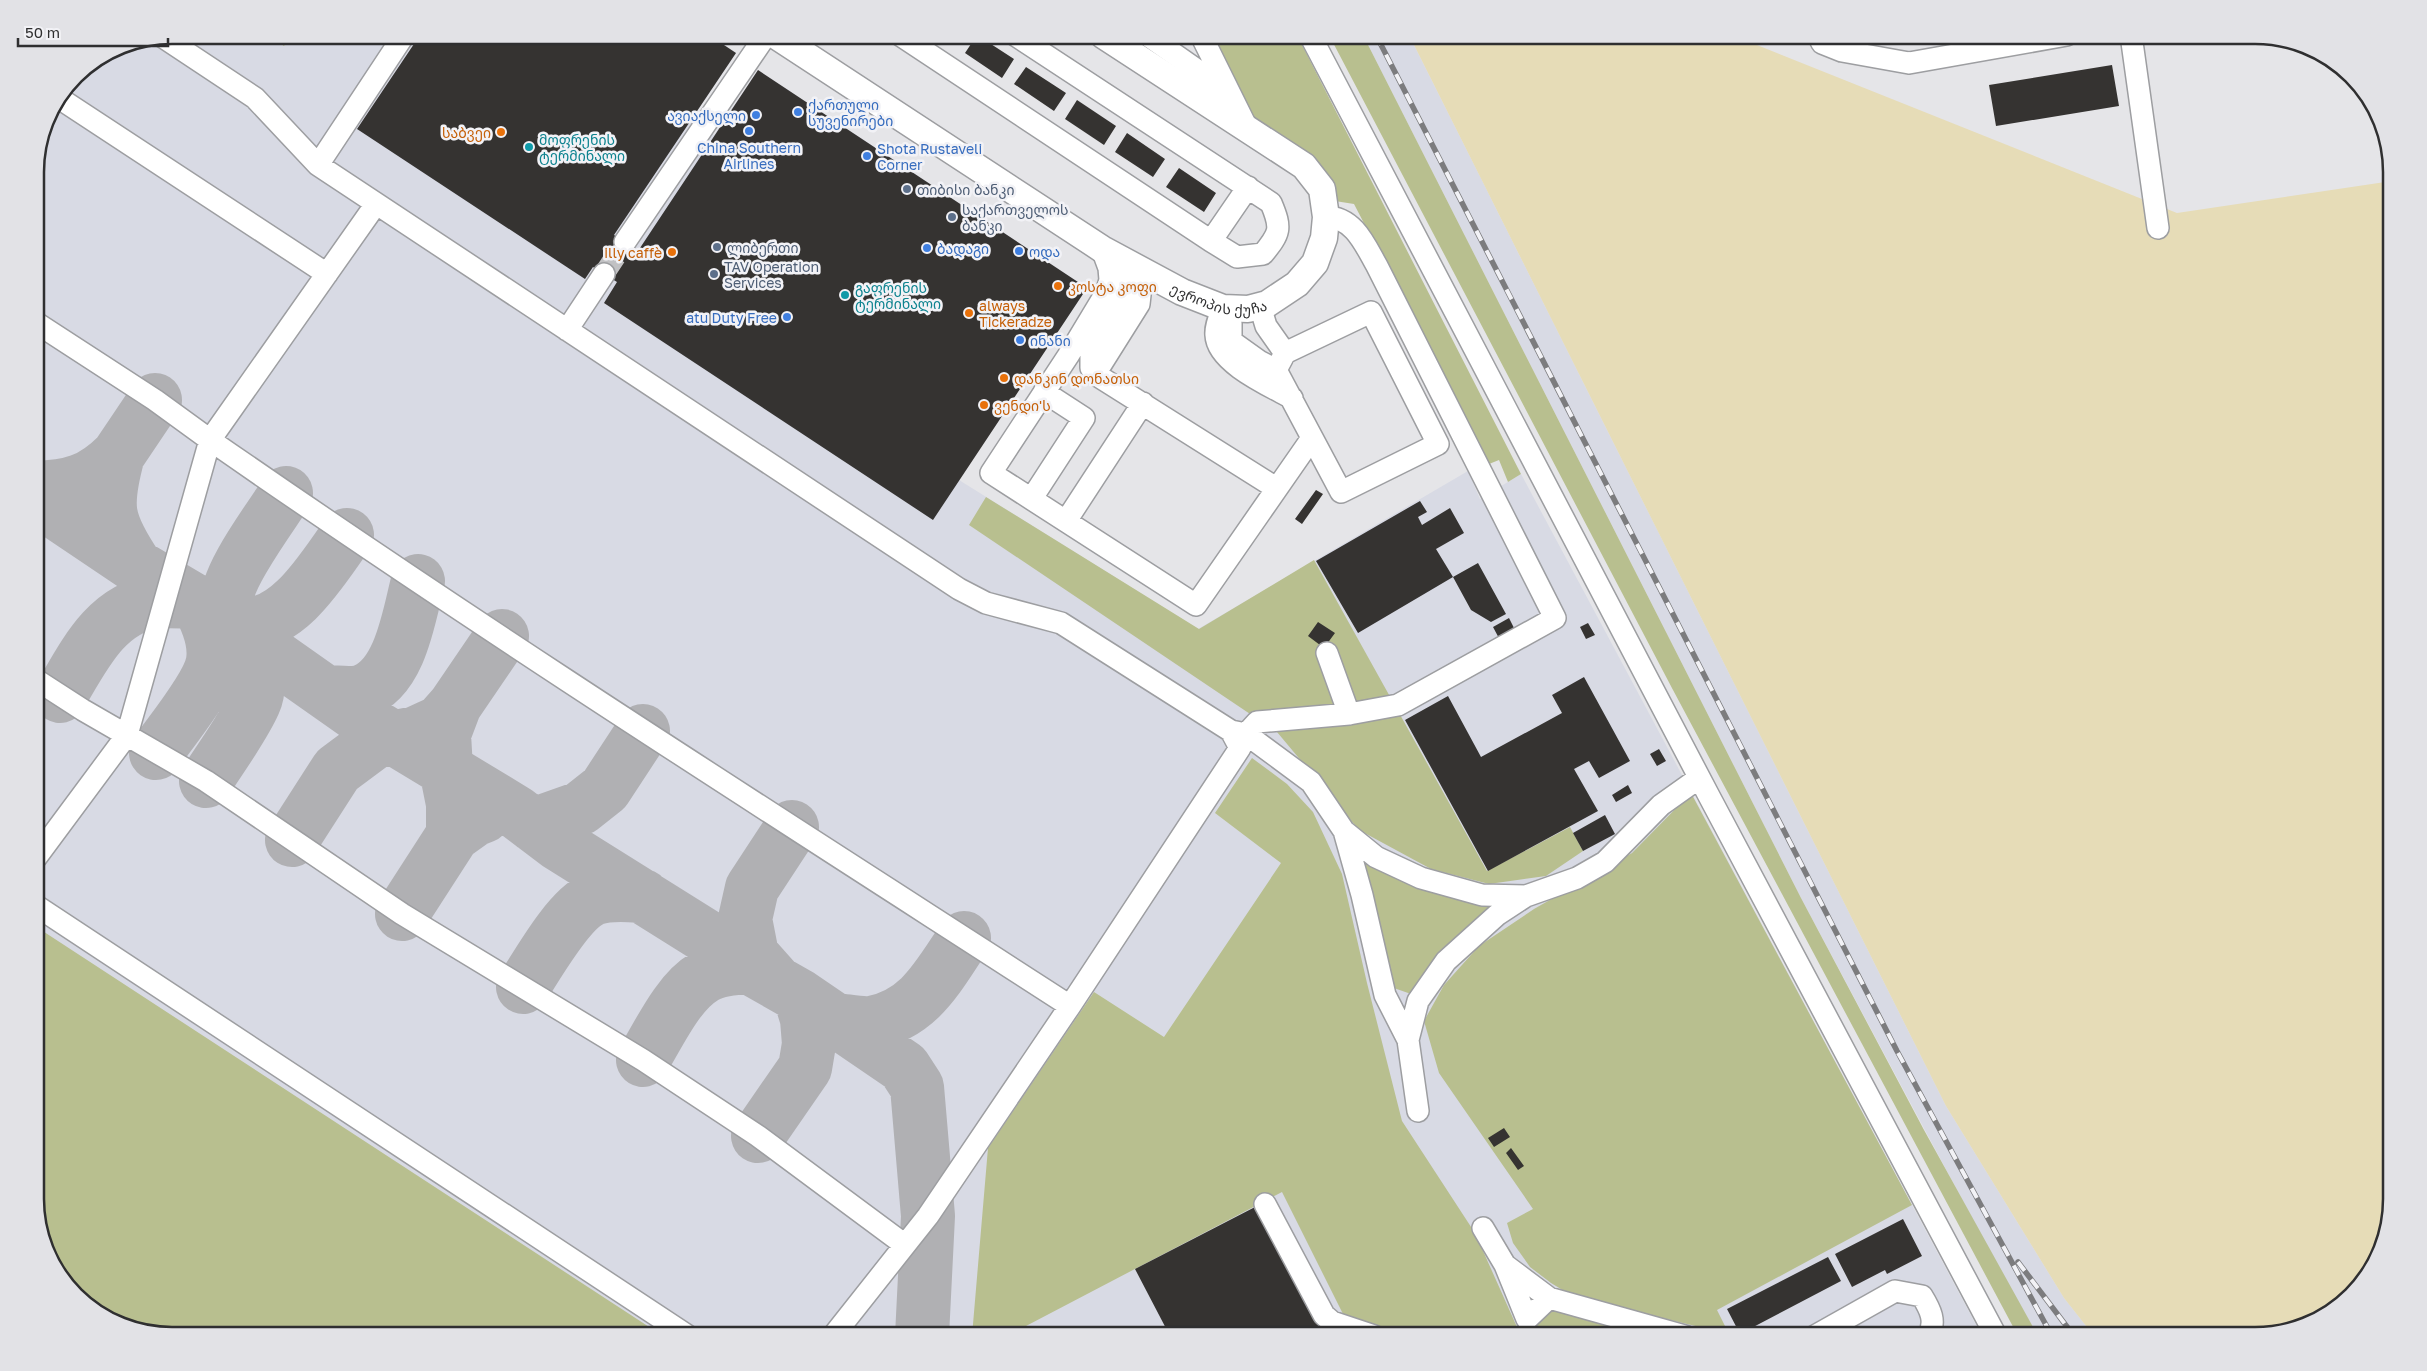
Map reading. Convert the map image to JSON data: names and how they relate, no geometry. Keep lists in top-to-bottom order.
{
  "streets": {
    "main road": ["ევროპის ქუჩა"]
  },
  "places": [
    "ქართული სუვენირები",
    "ავიაქსელი",
    "China Southern Airlines",
    "საბვეი",
    "მოფრენის ტერმინალი",
    "Shota Rustaveli Corner",
    "თიბისი ბანკი",
    "საქართველოს ბანკი",
    "ლიბერთი",
    "ბადაგი",
    "ოდა",
    "illy caffè",
    "TAV Operation Services",
    "კოსტა კოფი",
    "გაფრენის ტერმინალი",
    "always Tickeradze",
    "atu Duty Free",
    "ინანი",
    "დანკინ დონათსი",
    "ვენდი'ს"
  ],
  "scale_bar": "50 m"
}
